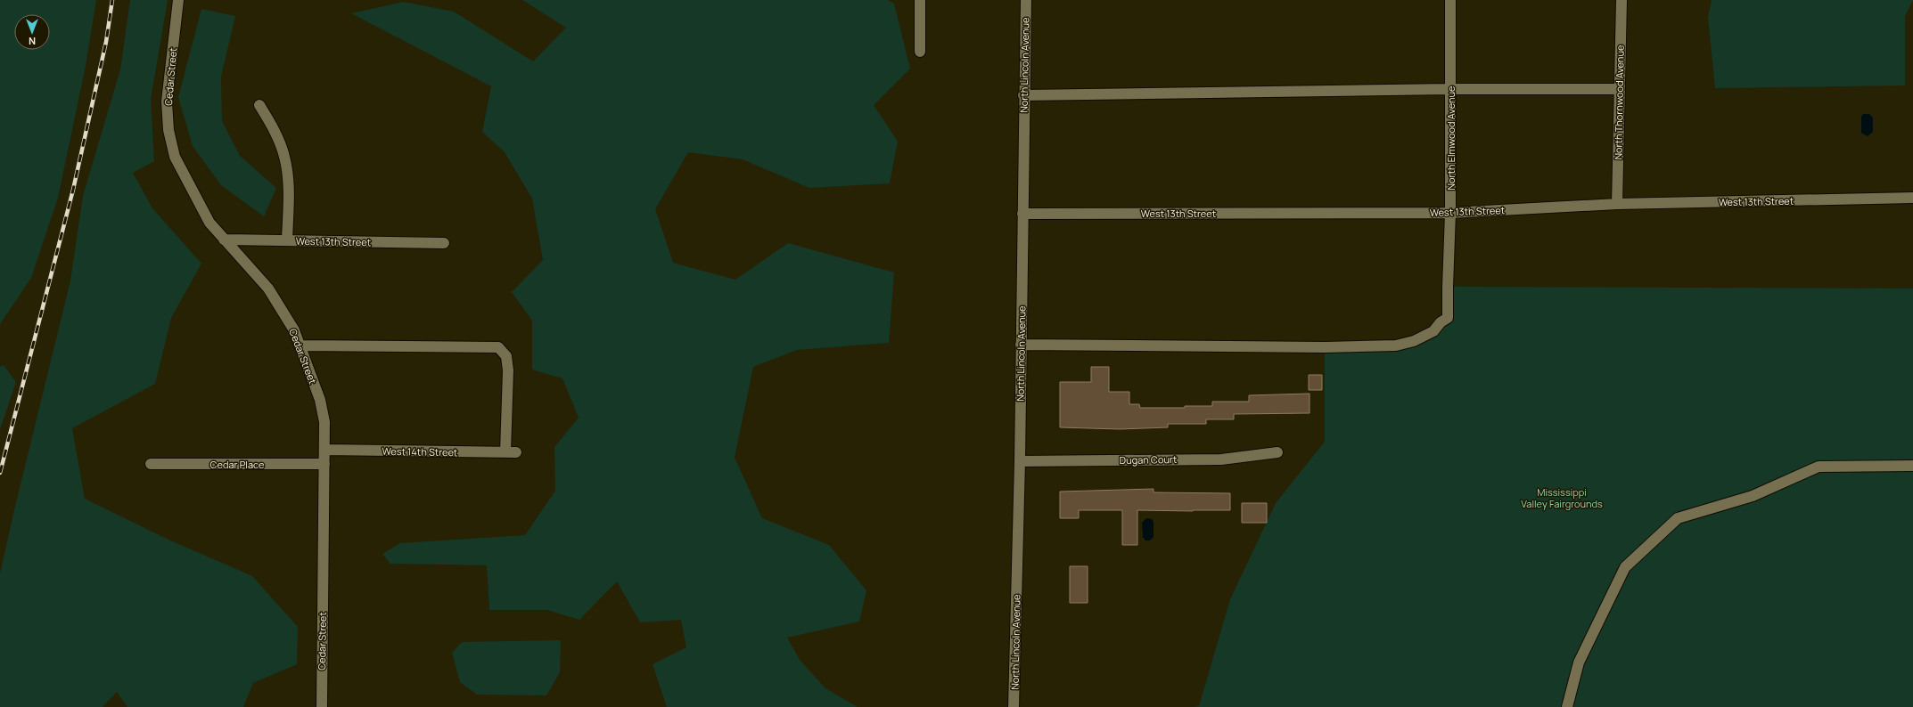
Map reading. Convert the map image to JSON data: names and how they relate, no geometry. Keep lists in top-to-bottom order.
{
  "streets": {
    "street": [
      "North Lincoln Avenue",
      "Cedar Street",
      "North Thornwood Avenue",
      "North Elmwood Avenue",
      "West 13th Street",
      "West 14th Street",
      "Dugan Court",
      "Cedar Place"
    ]
  },
  "crossings": [
    ["North Lincoln Avenue", "North Elmwood Avenue"],
    ["North Lincoln Avenue", "West 13th Street"],
    ["North Lincoln Avenue", "Dugan Court"],
    ["Cedar Street", "West 13th Street"],
    ["Cedar Street", "West 14th Street"],
    ["Cedar Street", "Cedar Place"],
    ["North Thornwood Avenue", "West 13th Street"],
    ["North Elmwood Avenue", "West 13th Street"]
  ],
  "parks": ["Mississippi Valley Fairgrounds"],
  "north": "bottom"
}
